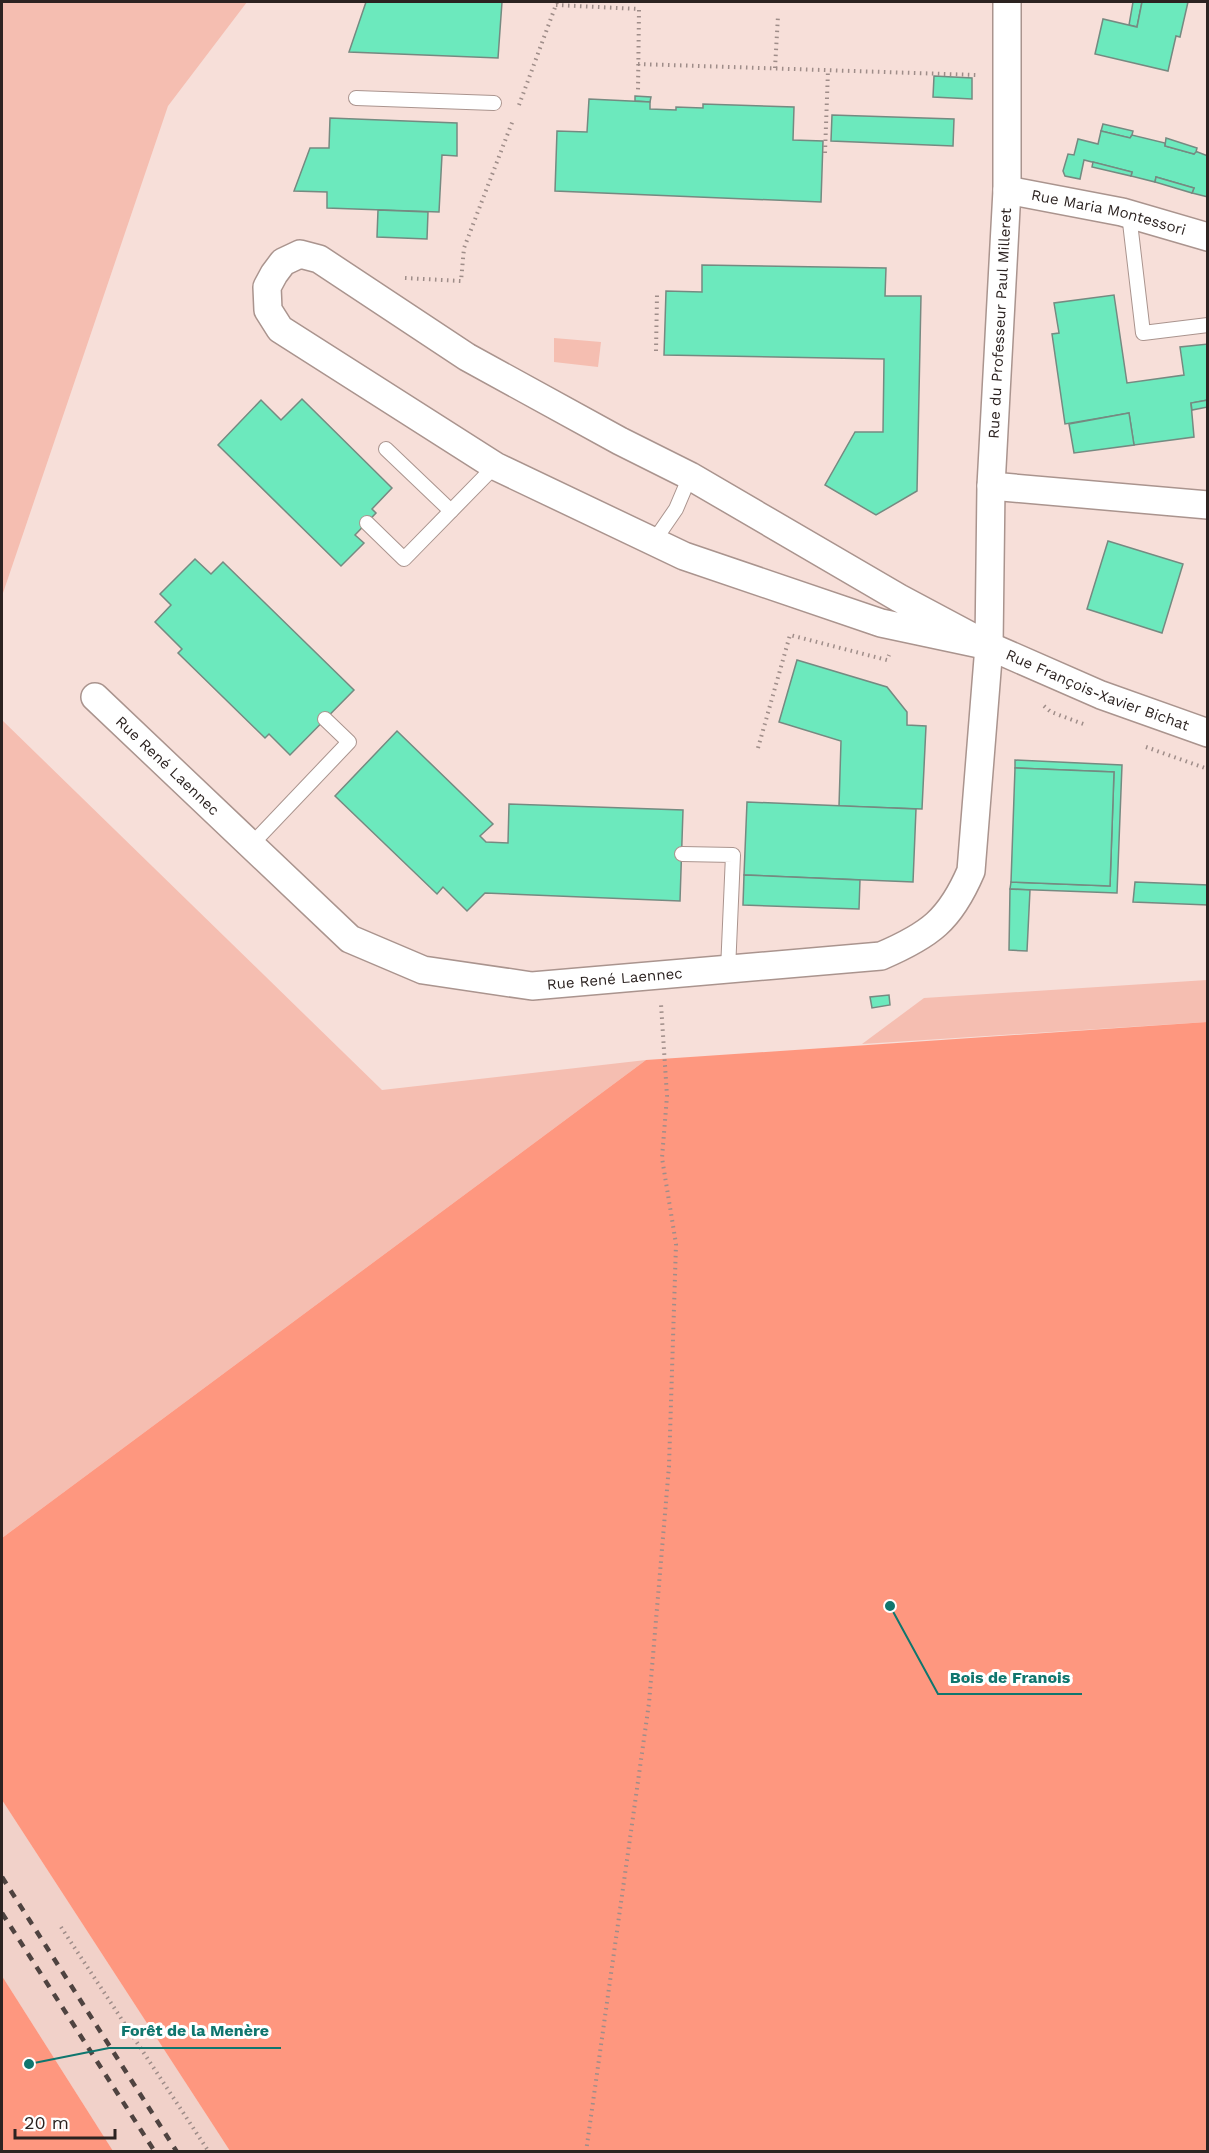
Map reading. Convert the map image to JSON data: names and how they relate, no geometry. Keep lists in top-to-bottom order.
{
  "streets": {
    "street": [
      "Rue Maria Montessori",
      "Rue du Professeur Paul Milleret",
      "Rue François-Xavier Bichat",
      "Rue René Laennec"
    ]
  },
  "crossings": [
    ["Rue Maria Montessori", "Rue du Professeur Paul Milleret"],
    ["Rue du Professeur Paul Milleret", "Rue François-Xavier Bichat"],
    ["Rue du Professeur Paul Milleret", "Rue René Laennec"],
    ["Rue François-Xavier Bichat", "Rue René Laennec"]
  ],
  "places": ["Bois de Franois", "Forêt de la Menère"],
  "scale_bar": "20 m"
}
